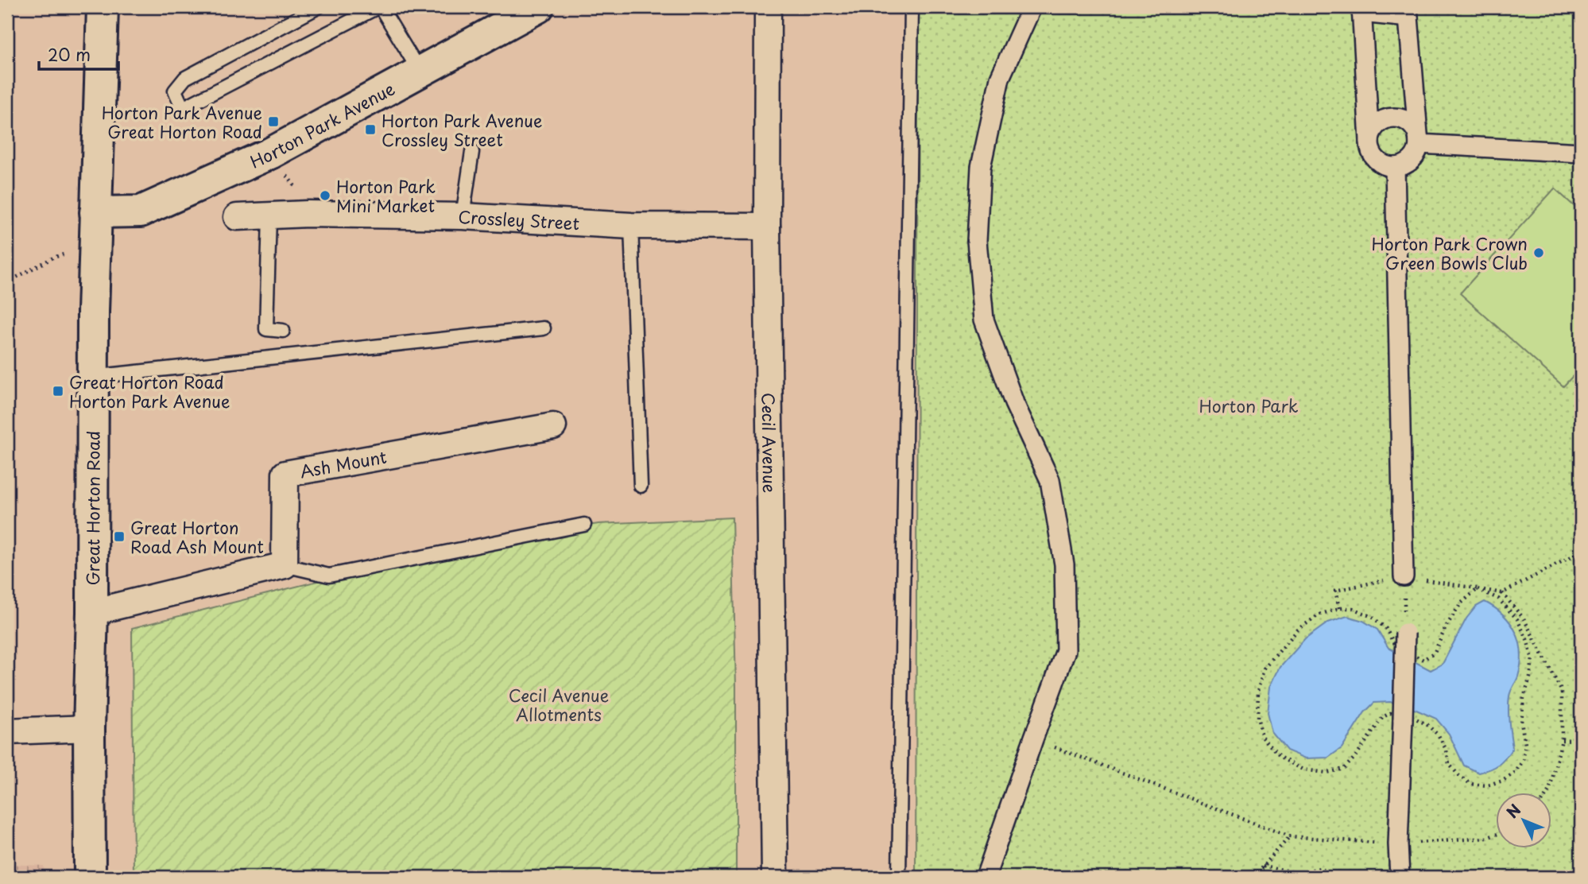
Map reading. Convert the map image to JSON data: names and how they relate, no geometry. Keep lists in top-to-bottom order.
{
  "streets": {
    "main road": ["Horton Park Avenue", "Great Horton Road"],
    "street": ["Crossley Street", "Cecil Avenue", "Ash Mount"]
  },
  "crossings": [
    ["Horton Park Avenue", "Great Horton Road"],
    ["Crossley Street", "Cecil Avenue"]
  ],
  "parks": ["Horton Park", "Cecil Avenue Allotments"],
  "places": {
    "transit": [
      "Horton Park Avenue Great Horton Road",
      "Horton Park Avenue Crossley Street",
      "Great Horton Road Horton Park Avenue",
      "Great Horton Road Ash Mount"
    ],
    "other": ["Horton Park Mini Market", "Horton Park Crown Green Bowls Club"]
  },
  "scale_bar": "20 m",
  "north": "top left"
}
